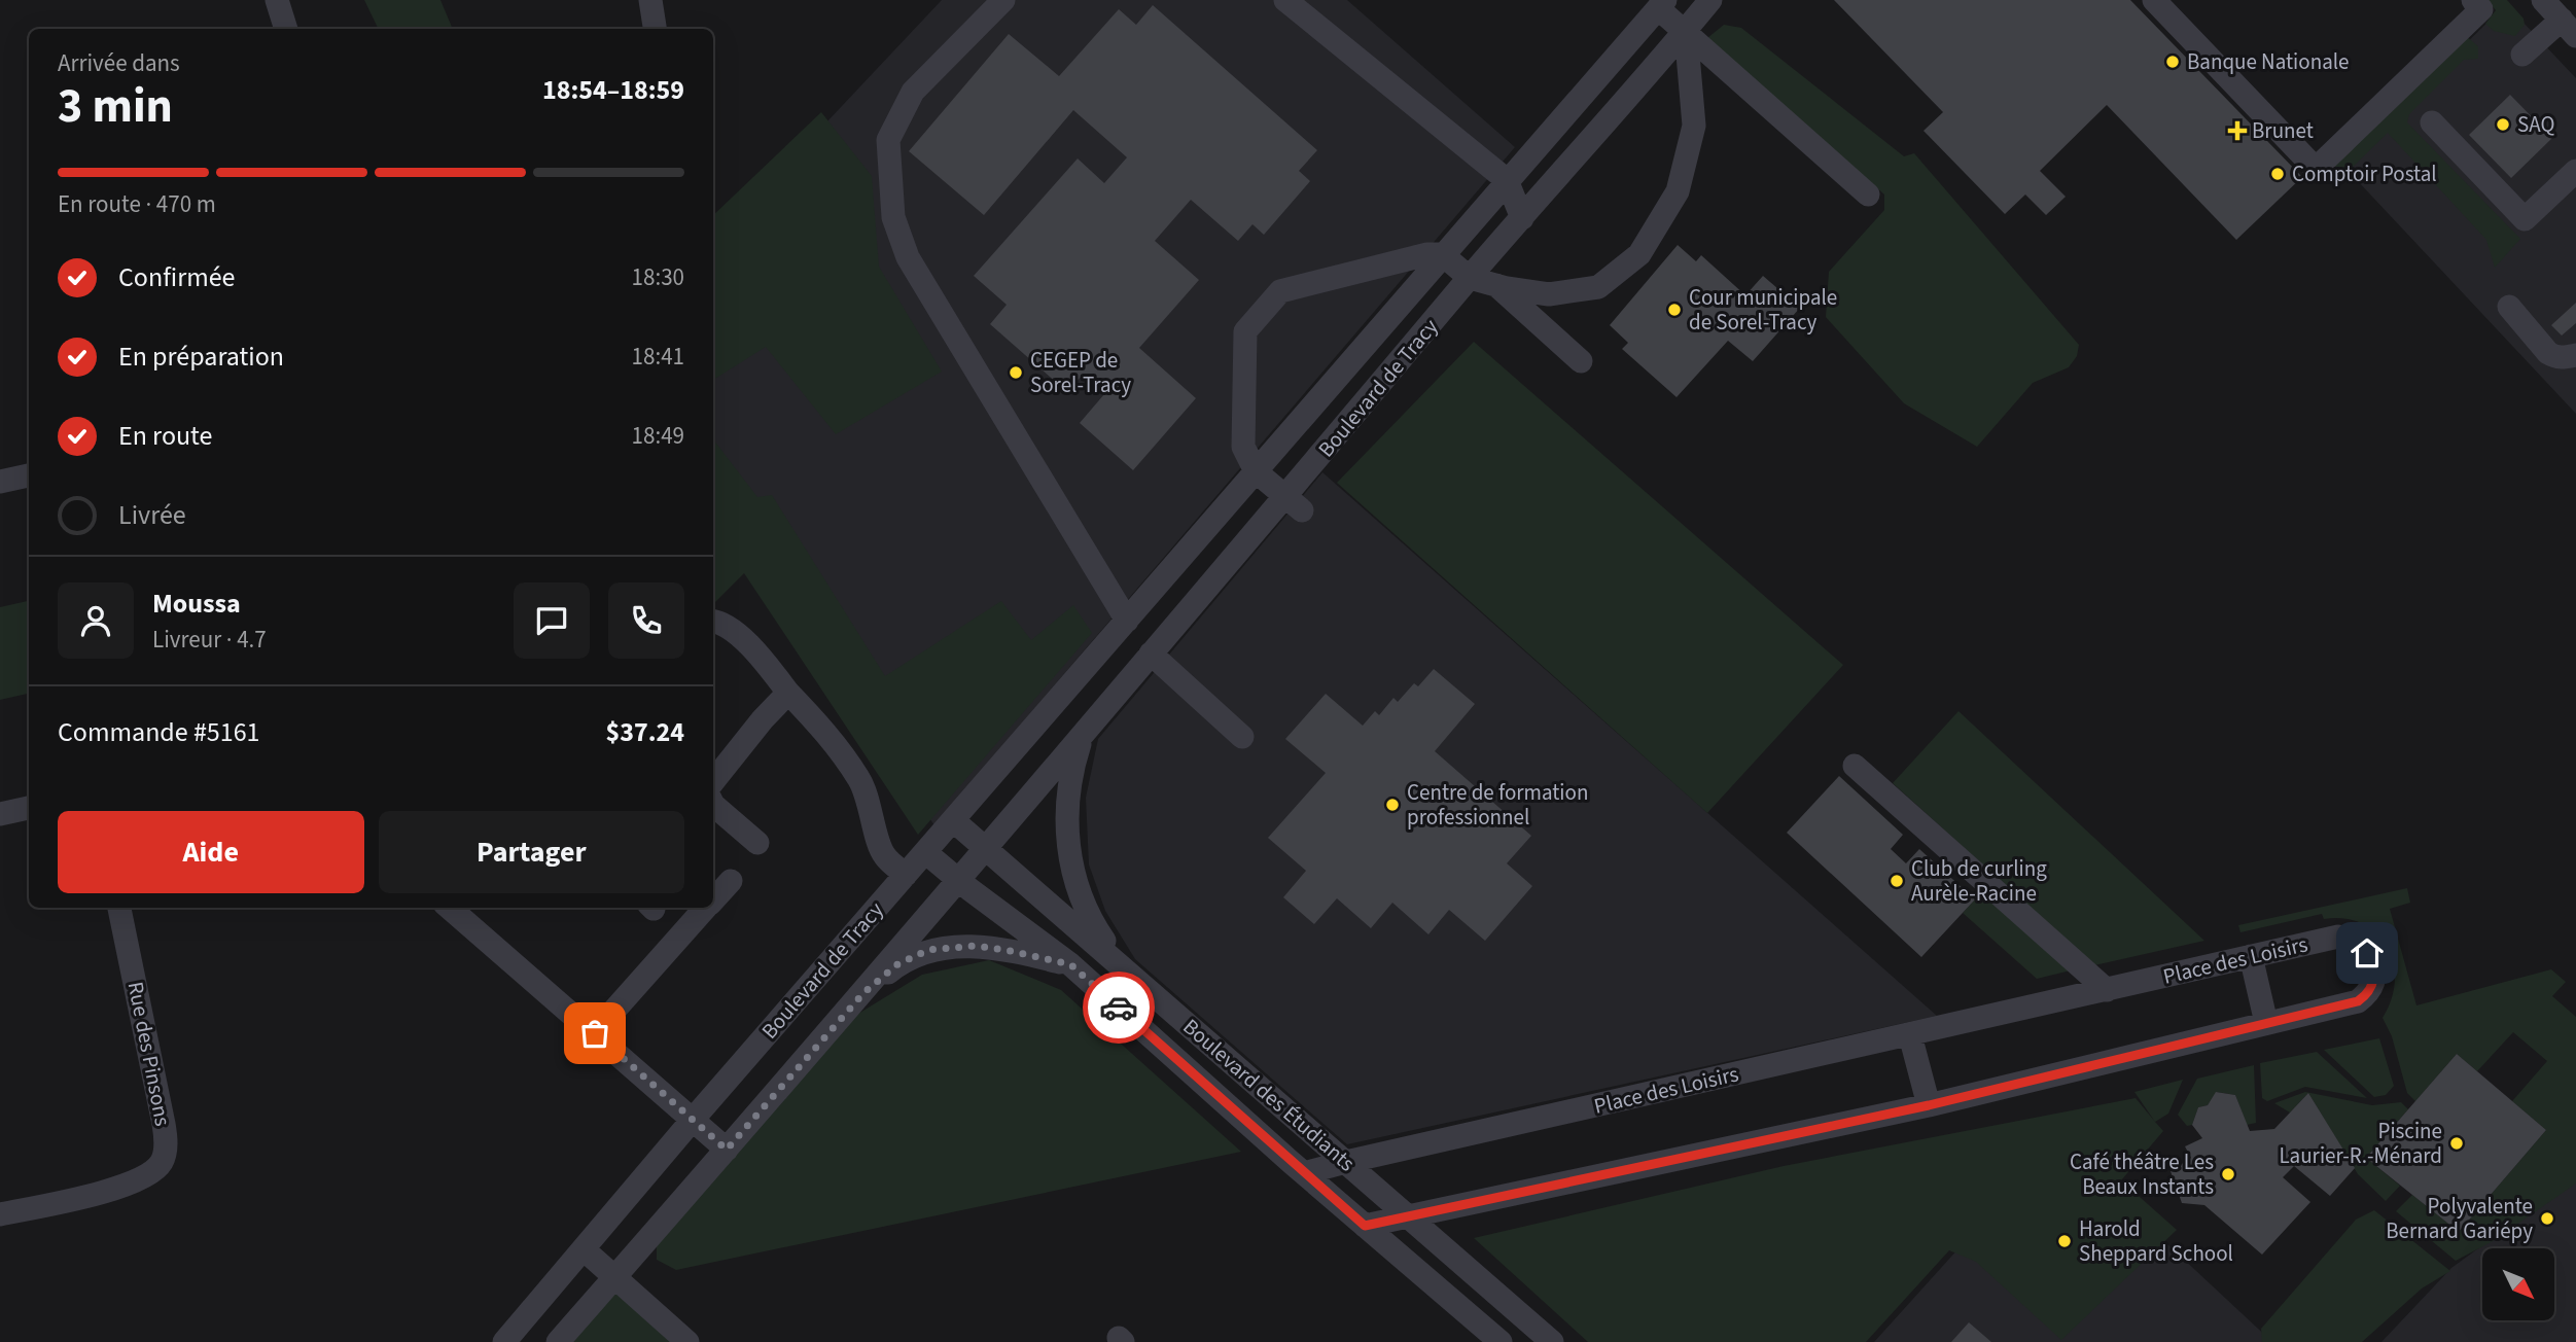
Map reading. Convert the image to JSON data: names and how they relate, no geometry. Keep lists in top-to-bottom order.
{
  "streets": {
    "street": [
      "Boulevard de Tracy",
      "Place des Loisirs",
      "Rue des Pinsons",
      "Boulevard des Étudiants"
    ]
  },
  "crossings": [
    ["Boulevard de Tracy", "Boulevard des Étudiants"],
    ["Place des Loisirs", "Boulevard des Étudiants"]
  ],
  "places": {
    "other": [
      "Banque Nationale",
      "SAQ",
      "Comptoir Postal",
      "Cour municipale de Sorel-Tracy",
      "CEGEP de Sorel-Tracy",
      "Centre de formation professionnel",
      "Club de curling Aurèle-Racine",
      "Piscine Laurier-R.-Ménard",
      "Café théâtre Les Beaux Instants",
      "Polyvalente Bernard Gariépy",
      "Harold Sheppard School"
    ],
    "health": ["Brunet"]
  },
  "north": "bottom right",
  "page": {
    "heading": ["3 min", "Arrivée dans", "18:54–18:59"],
    "panel": [
      "Moussa",
      "Livreur · 4.7",
      "Commande #5161",
      "$37.24"
    ],
    "bar": "En route · 470 m",
    "list": [
      ["Confirmée", "18:30"],
      ["En préparation", "18:41"],
      ["En route", "18:49"],
      "Livrée"
    ],
    "buttons": ["Aide", "Partager"]
  }
}
